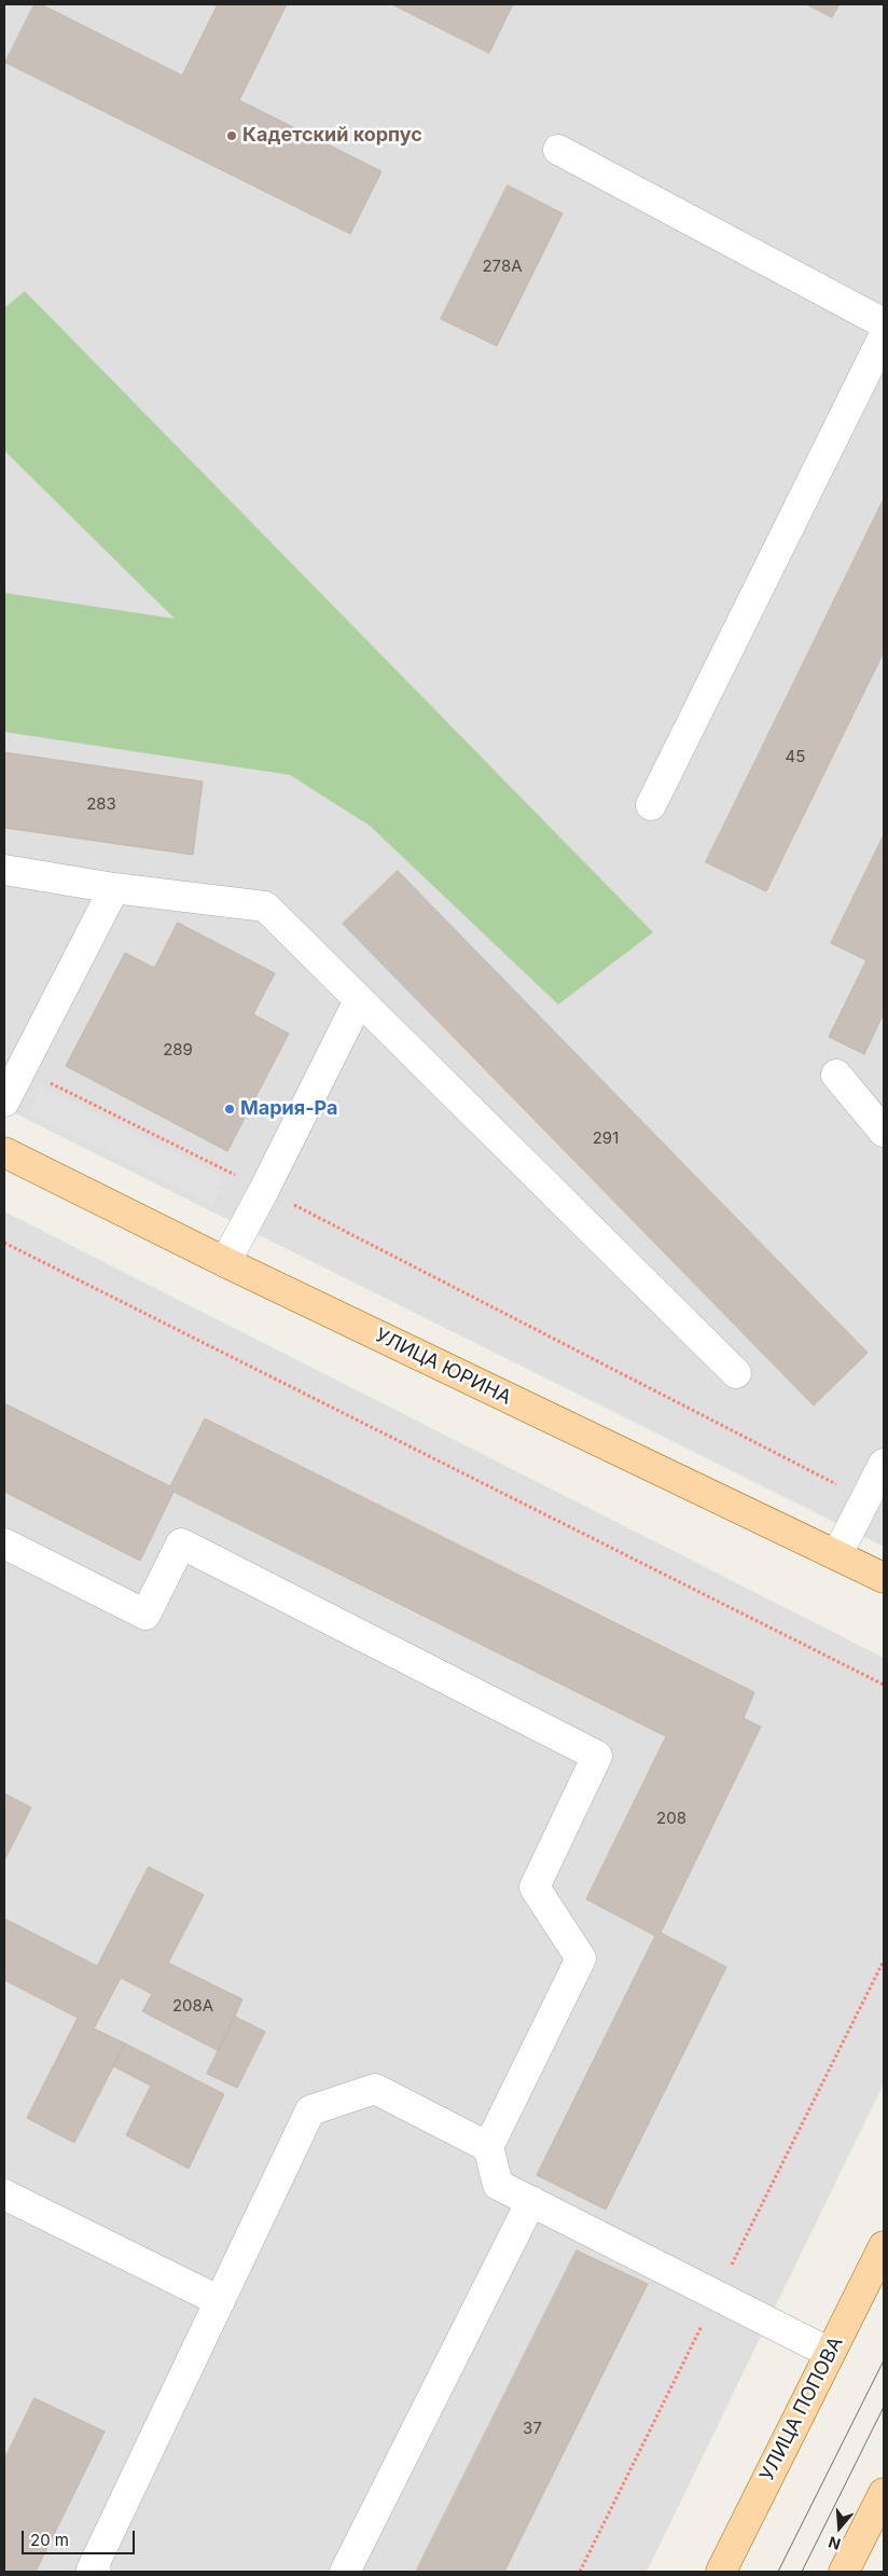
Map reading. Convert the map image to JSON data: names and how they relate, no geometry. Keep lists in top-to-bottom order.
{
  "streets": {
    "main road": ["УЛИЦА ЮРИНА", "УЛИЦА ПОПОВА"]
  },
  "places": ["Кадетский корпус", "Мария-Ра"],
  "house_numbers": [
    "278А",
    "45",
    "283",
    "289",
    "291",
    "208",
    "208А",
    "37"
  ],
  "scale_bar": "20 m",
  "north": "bottom"
}
